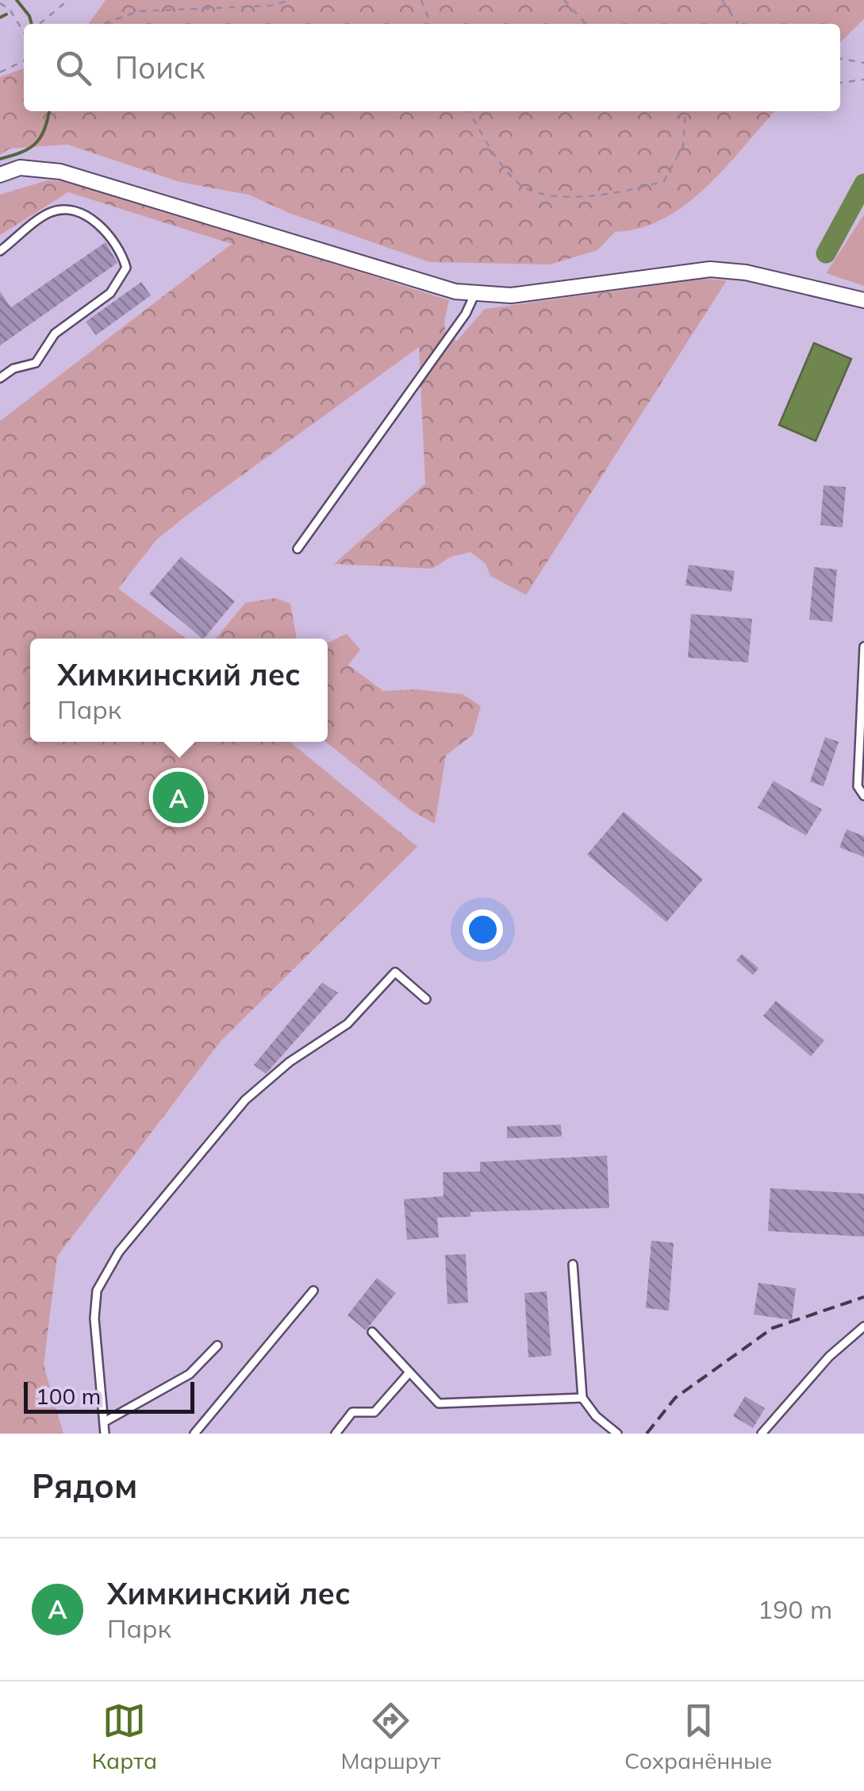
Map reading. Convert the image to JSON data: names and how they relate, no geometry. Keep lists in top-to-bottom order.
{
  "scale_bar": "100 m",
  "page": {
    "search": "Поиск",
    "popup": ["Химкинский лес", "Парк"],
    "pins": "A",
    "scale": "100 m",
    "heading": "Рядом",
    "list": [
      {
        "mark": "A",
        "name": "Химкинский лес",
        "note": "Парк",
        "value": "190 m"
      }
    ],
    "nav": ["Карта", "Маршрут", "Сохранённые"]
  }
}
